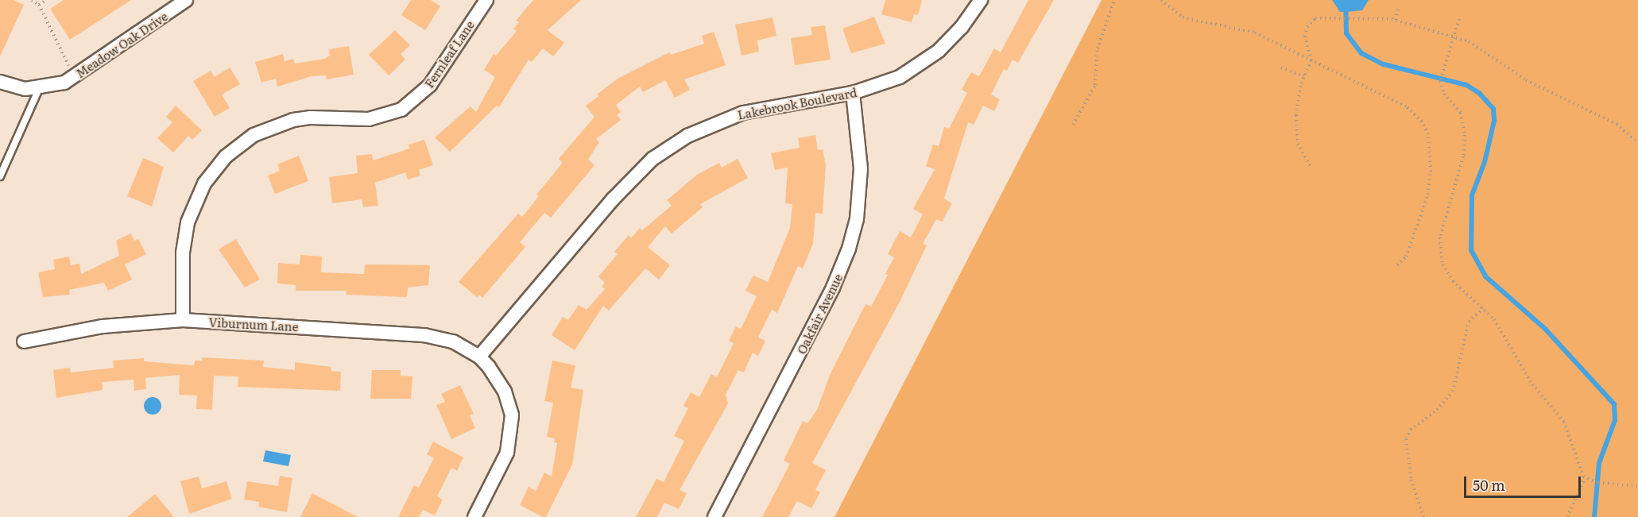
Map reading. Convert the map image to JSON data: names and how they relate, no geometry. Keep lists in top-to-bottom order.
{
  "streets": {
    "street": [
      "Meadow Oak Drive",
      "Fernleaf Lane",
      "Lakebrook Boulevard",
      "Oakfair Avenue",
      "Viburnum Lane"
    ]
  },
  "crossings": [
    ["Fernleaf Lane", "Viburnum Lane"],
    ["Lakebrook Boulevard", "Oakfair Avenue"],
    ["Lakebrook Boulevard", "Viburnum Lane"]
  ],
  "scale_bar": "50 m"
}
